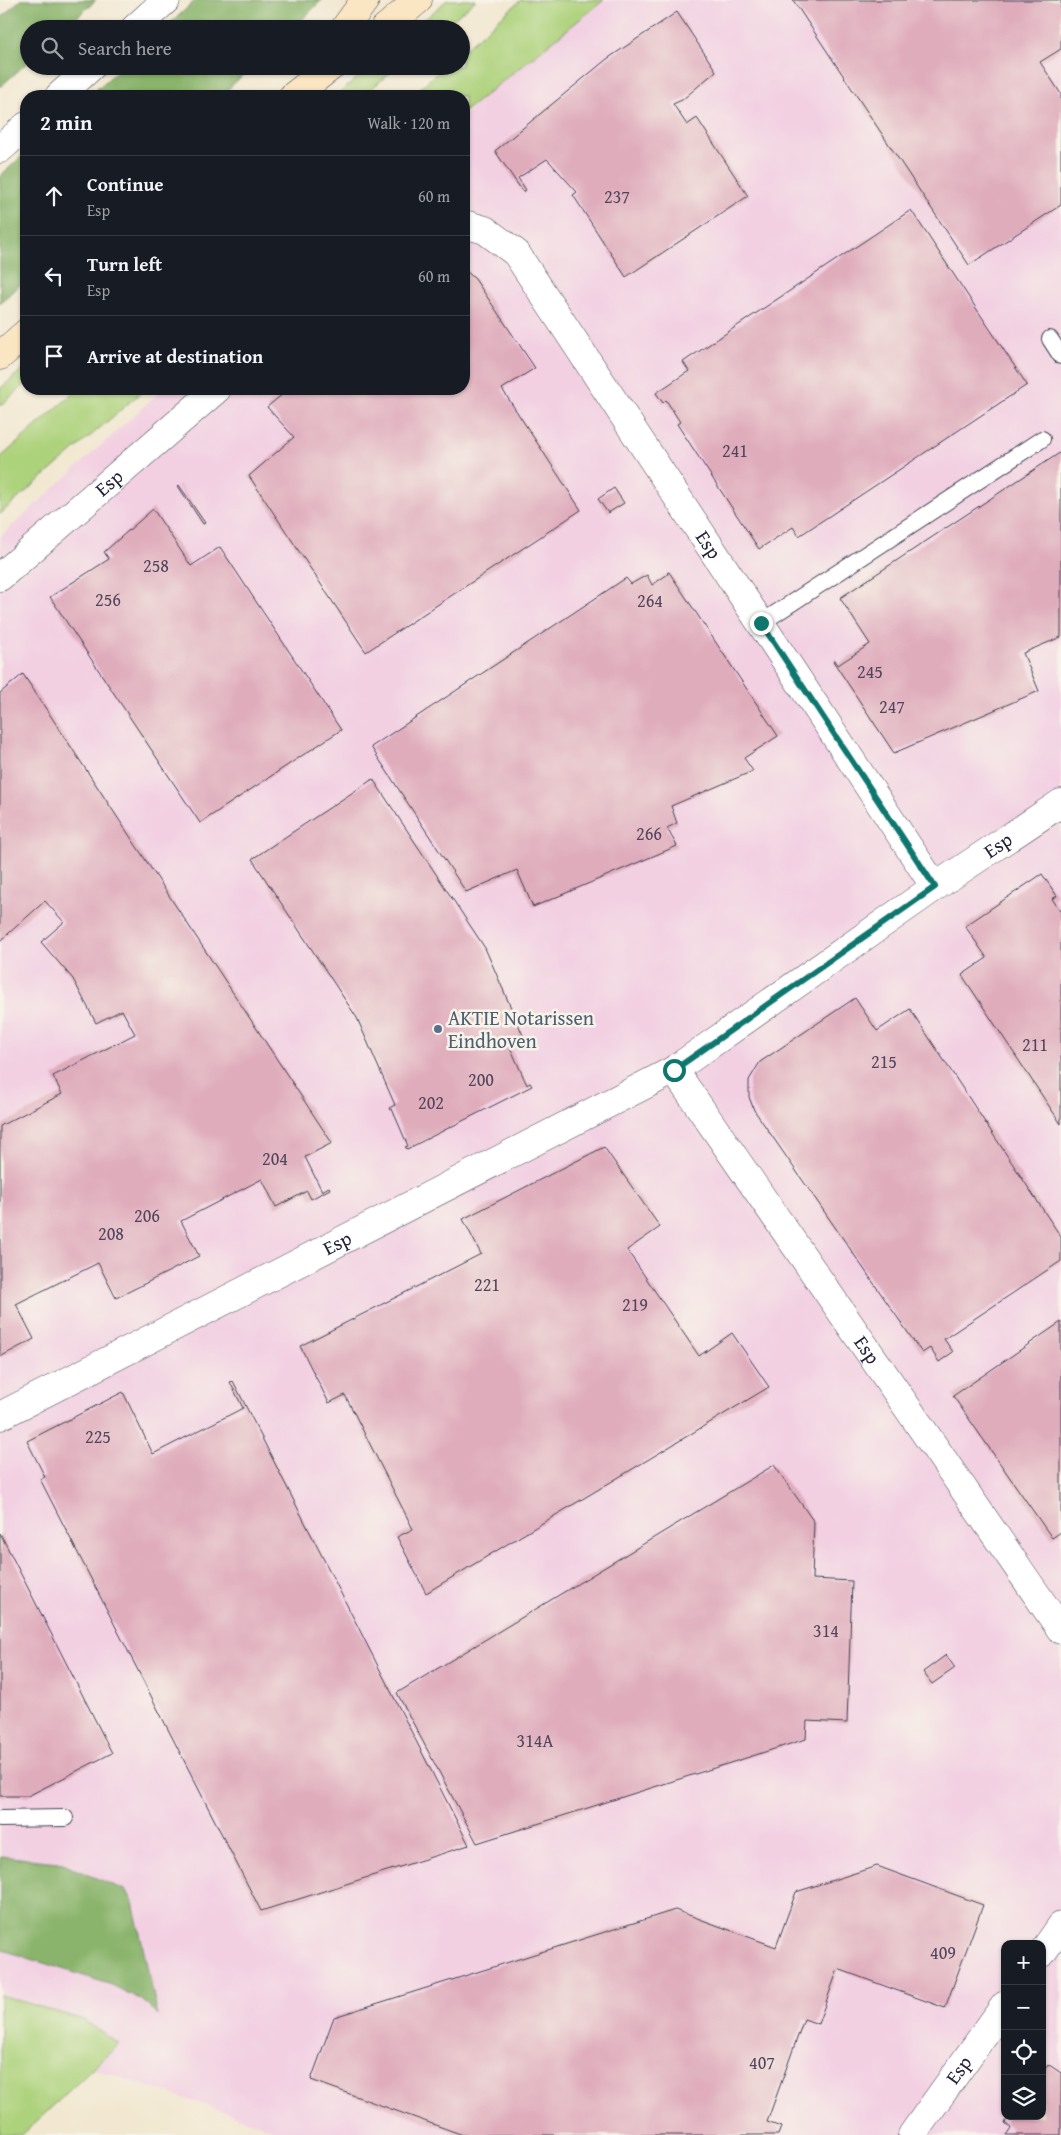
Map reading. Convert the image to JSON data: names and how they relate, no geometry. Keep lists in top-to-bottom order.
{
  "streets": {
    "street": ["Esp"]
  },
  "places": ["AKTIE Notarissen Eindhoven"],
  "house_numbers": [
    "237",
    "241",
    "258",
    "256",
    "264",
    "245",
    "247",
    "266",
    "211",
    "215",
    "200",
    "202",
    "204",
    "206",
    "208",
    "221",
    "219",
    "225",
    "314",
    "314A",
    "409",
    "407"
  ],
  "page": {
    "search": "Search here",
    "heading": ["2 min", "Walk · 120 m"],
    "list": [
      ["Continue", "Esp", "60 m"],
      ["Turn left", "Esp", "60 m"],
      "Arrive at destination"
    ],
    "map_buttons": ["+", "−"]
  }
}
